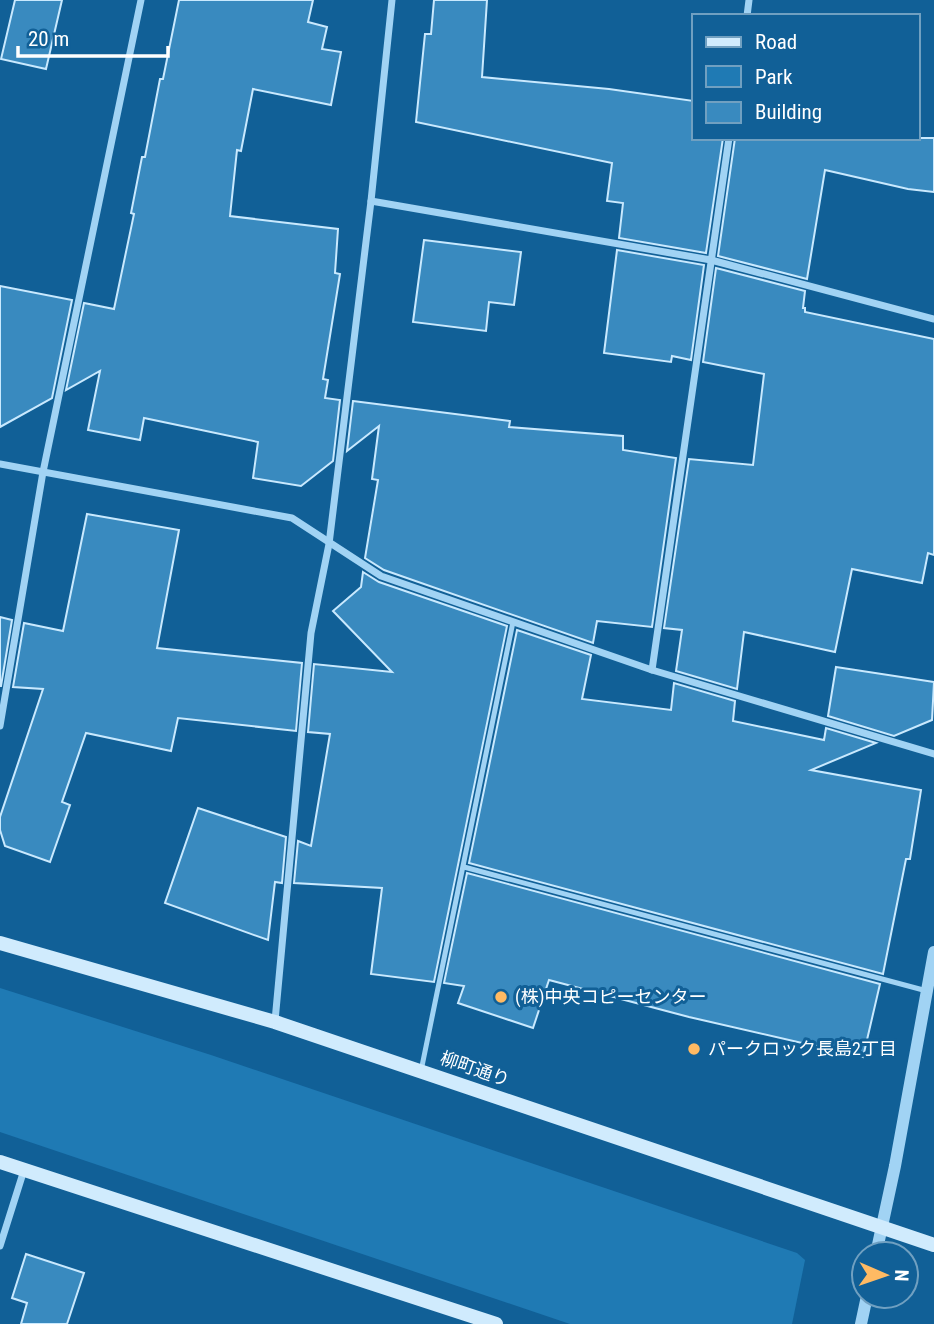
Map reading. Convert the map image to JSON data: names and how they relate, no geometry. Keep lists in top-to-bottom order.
{
  "streets": {
    "main road": ["柳町通り"]
  },
  "places": ["(株)中央コピーセンター", "パークロック長島2丁目"],
  "legend": ["Road", "Park", "Building"],
  "scale_bar": "20 m",
  "north": "right"
}
